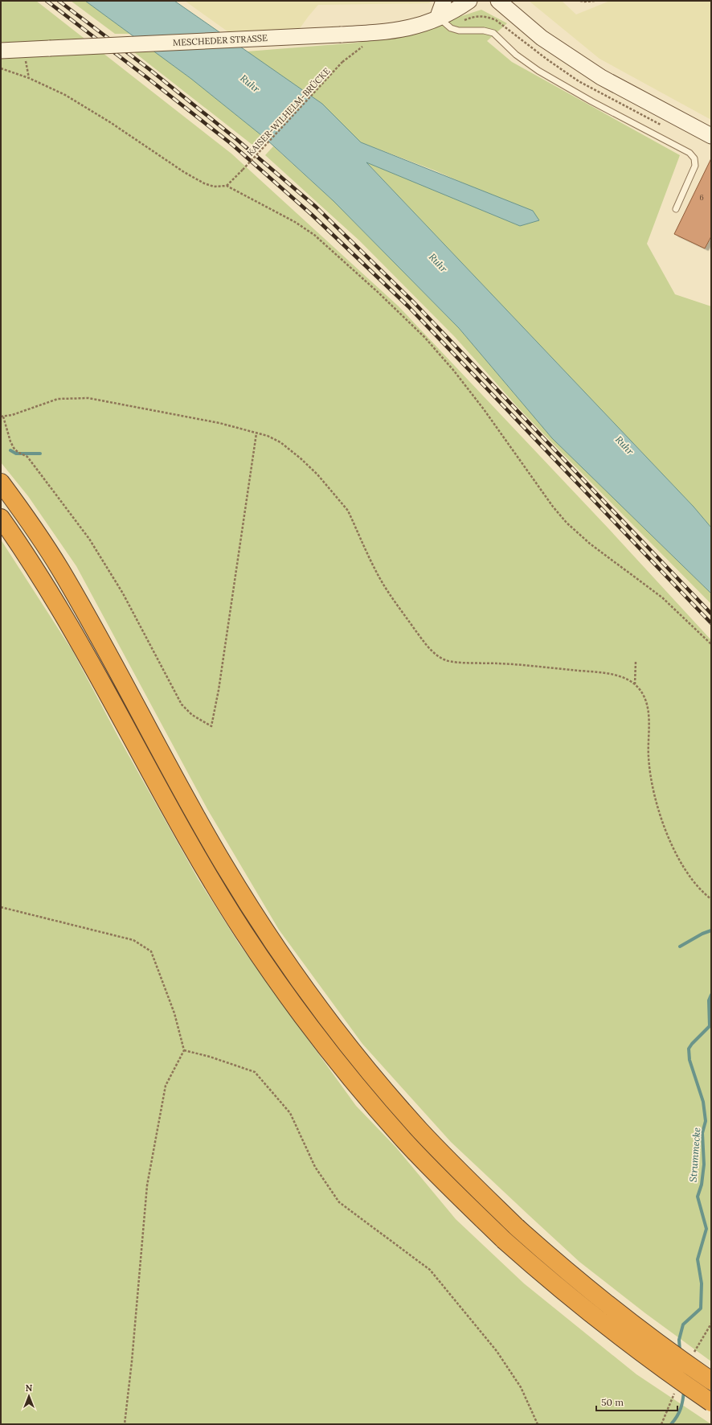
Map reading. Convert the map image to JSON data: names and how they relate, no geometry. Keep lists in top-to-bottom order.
{
  "streets": {
    "street": ["MESCHEDER STRASSE"],
    "path": ["KAISER-WILHELM-BRÜCKE"]
  },
  "water": ["Ruhr", "Strummecke"],
  "house_numbers": ["6"],
  "scale_bar": "50 m",
  "north": "top"
}
